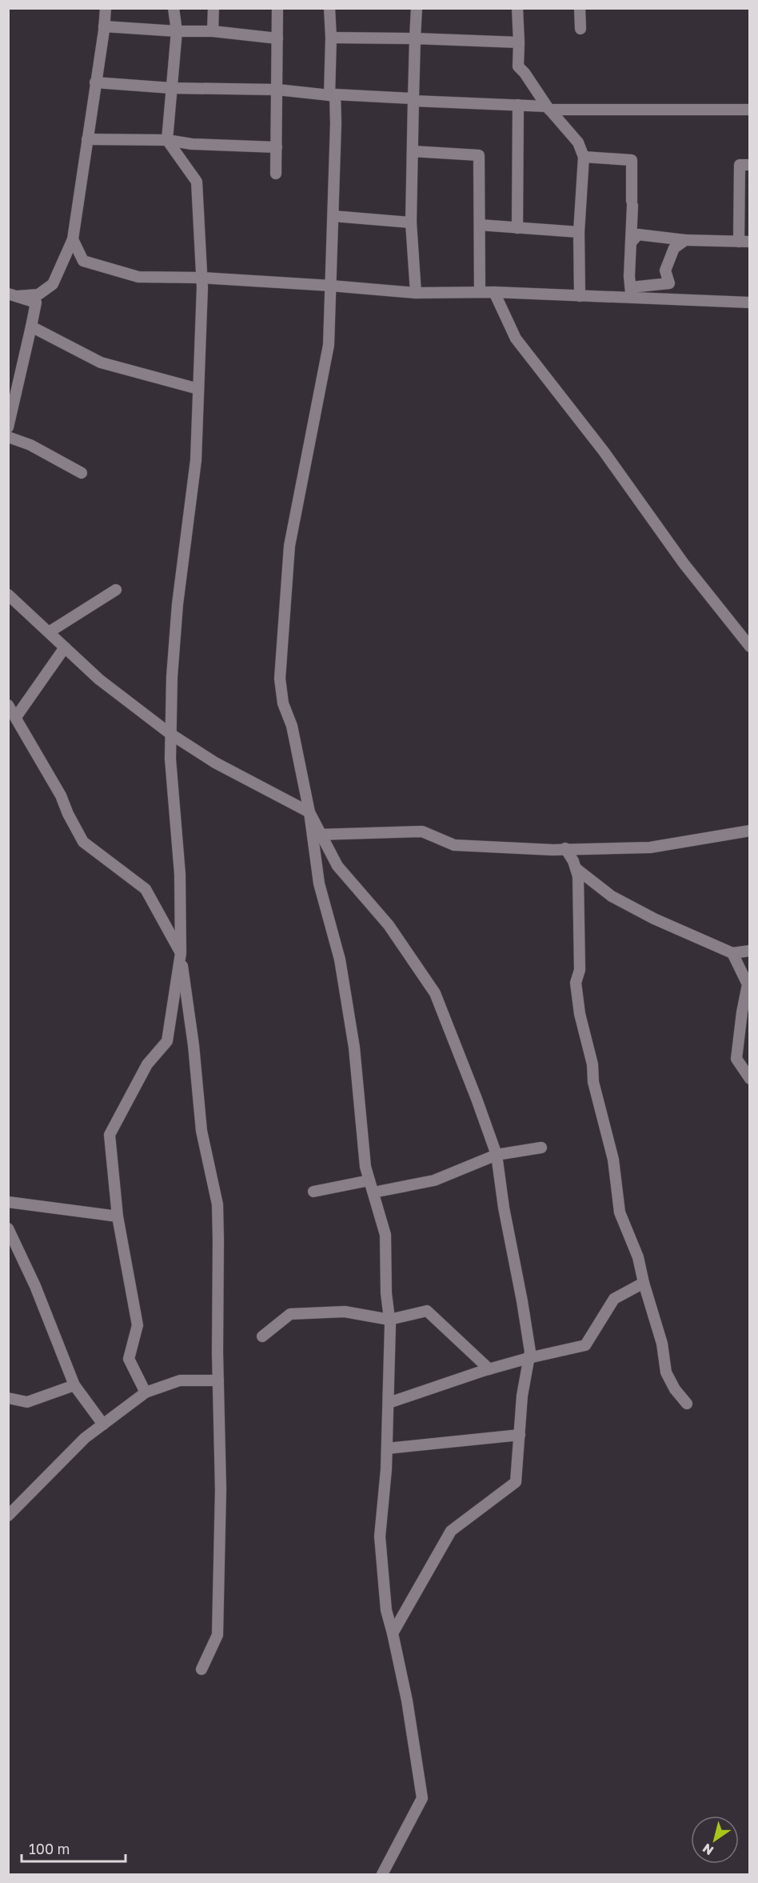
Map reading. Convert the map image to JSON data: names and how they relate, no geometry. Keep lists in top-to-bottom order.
{
  "scale_bar": "100 m",
  "north": "bottom left"
}
